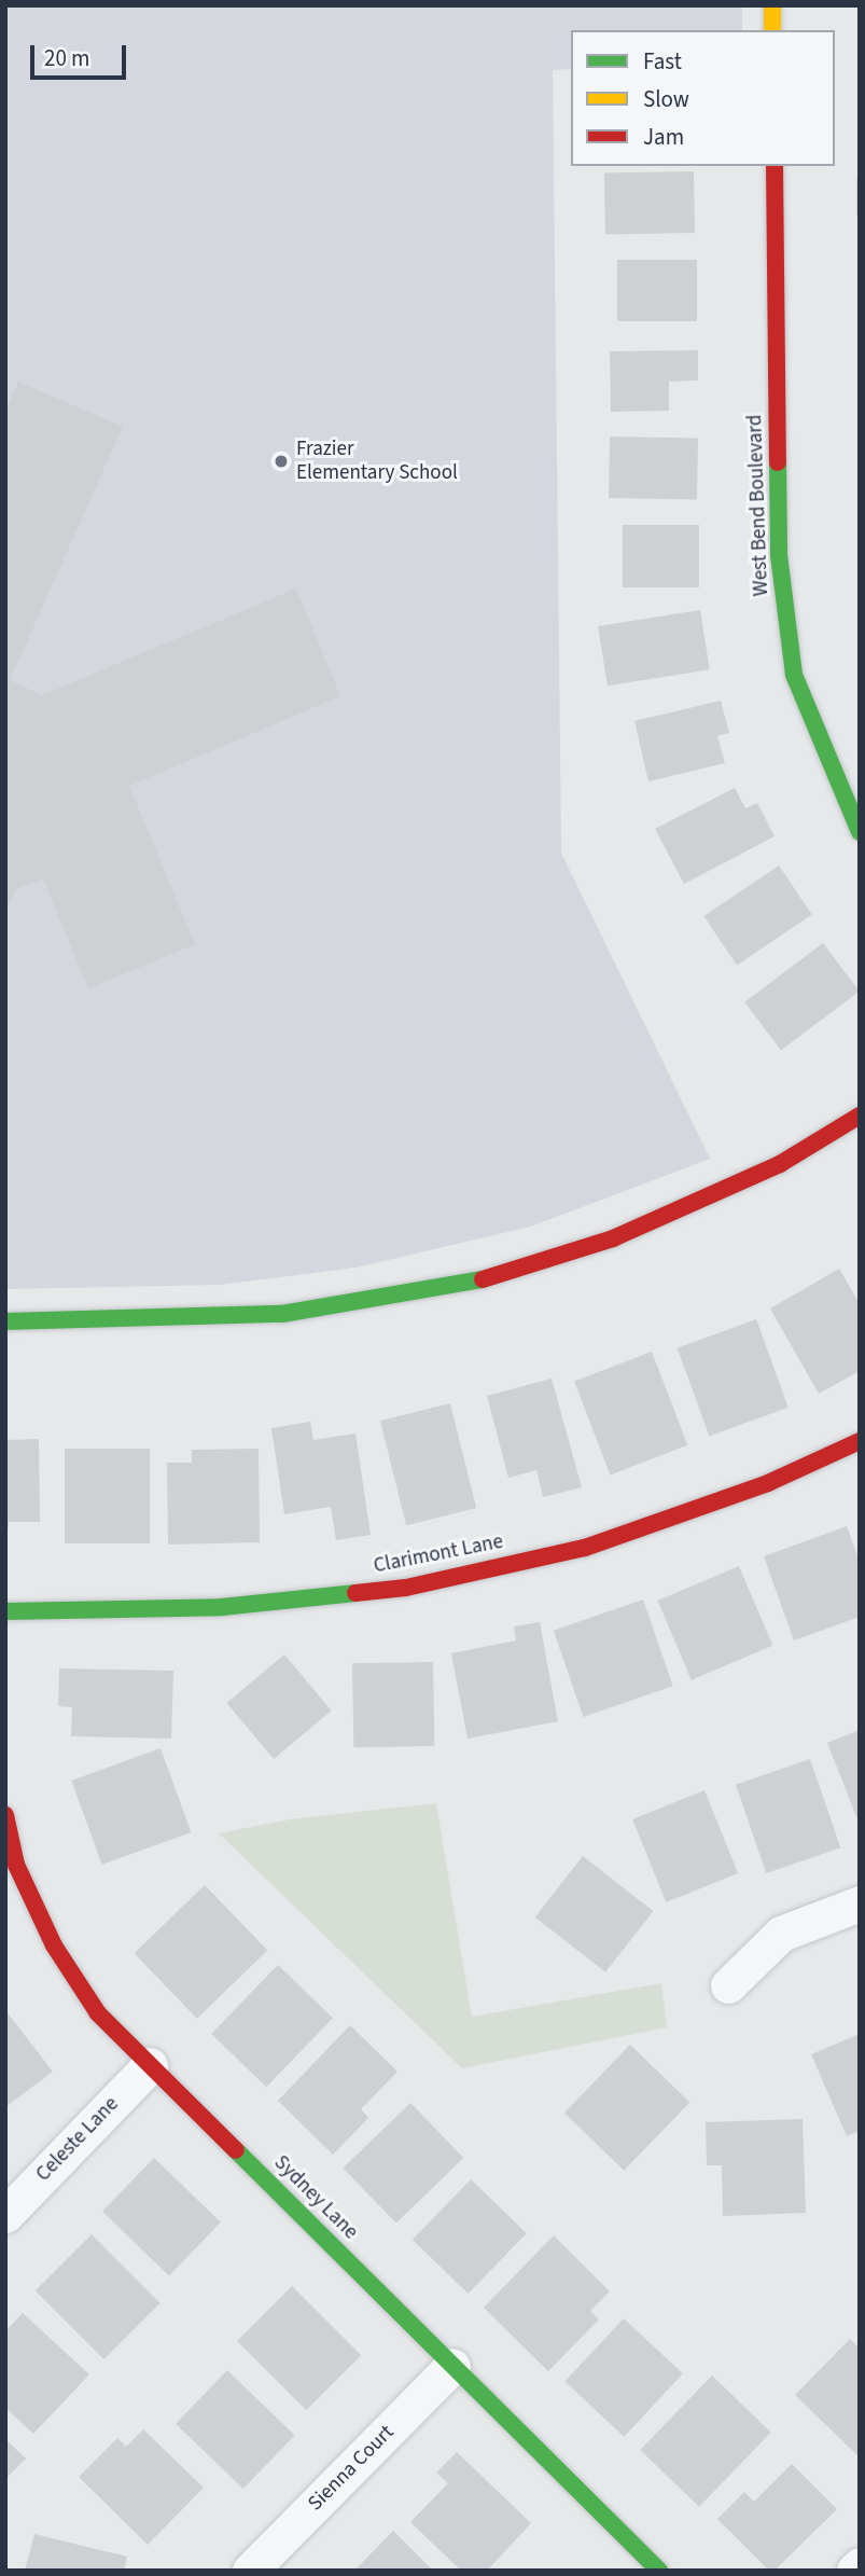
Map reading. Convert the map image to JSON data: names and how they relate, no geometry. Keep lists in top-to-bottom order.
{
  "streets": {
    "street": [
      "West Bend Boulevard",
      "Clarimont Lane",
      "Celeste Lane",
      "Sydney Lane",
      "Sienna Court"
    ]
  },
  "crossings": [
    ["Celeste Lane", "Sydney Lane"],
    ["Sydney Lane", "Sienna Court"]
  ],
  "places": ["Frazier Elementary School"],
  "legend": ["Fast", "Slow", "Jam"],
  "scale_bar": "20 m"
}
